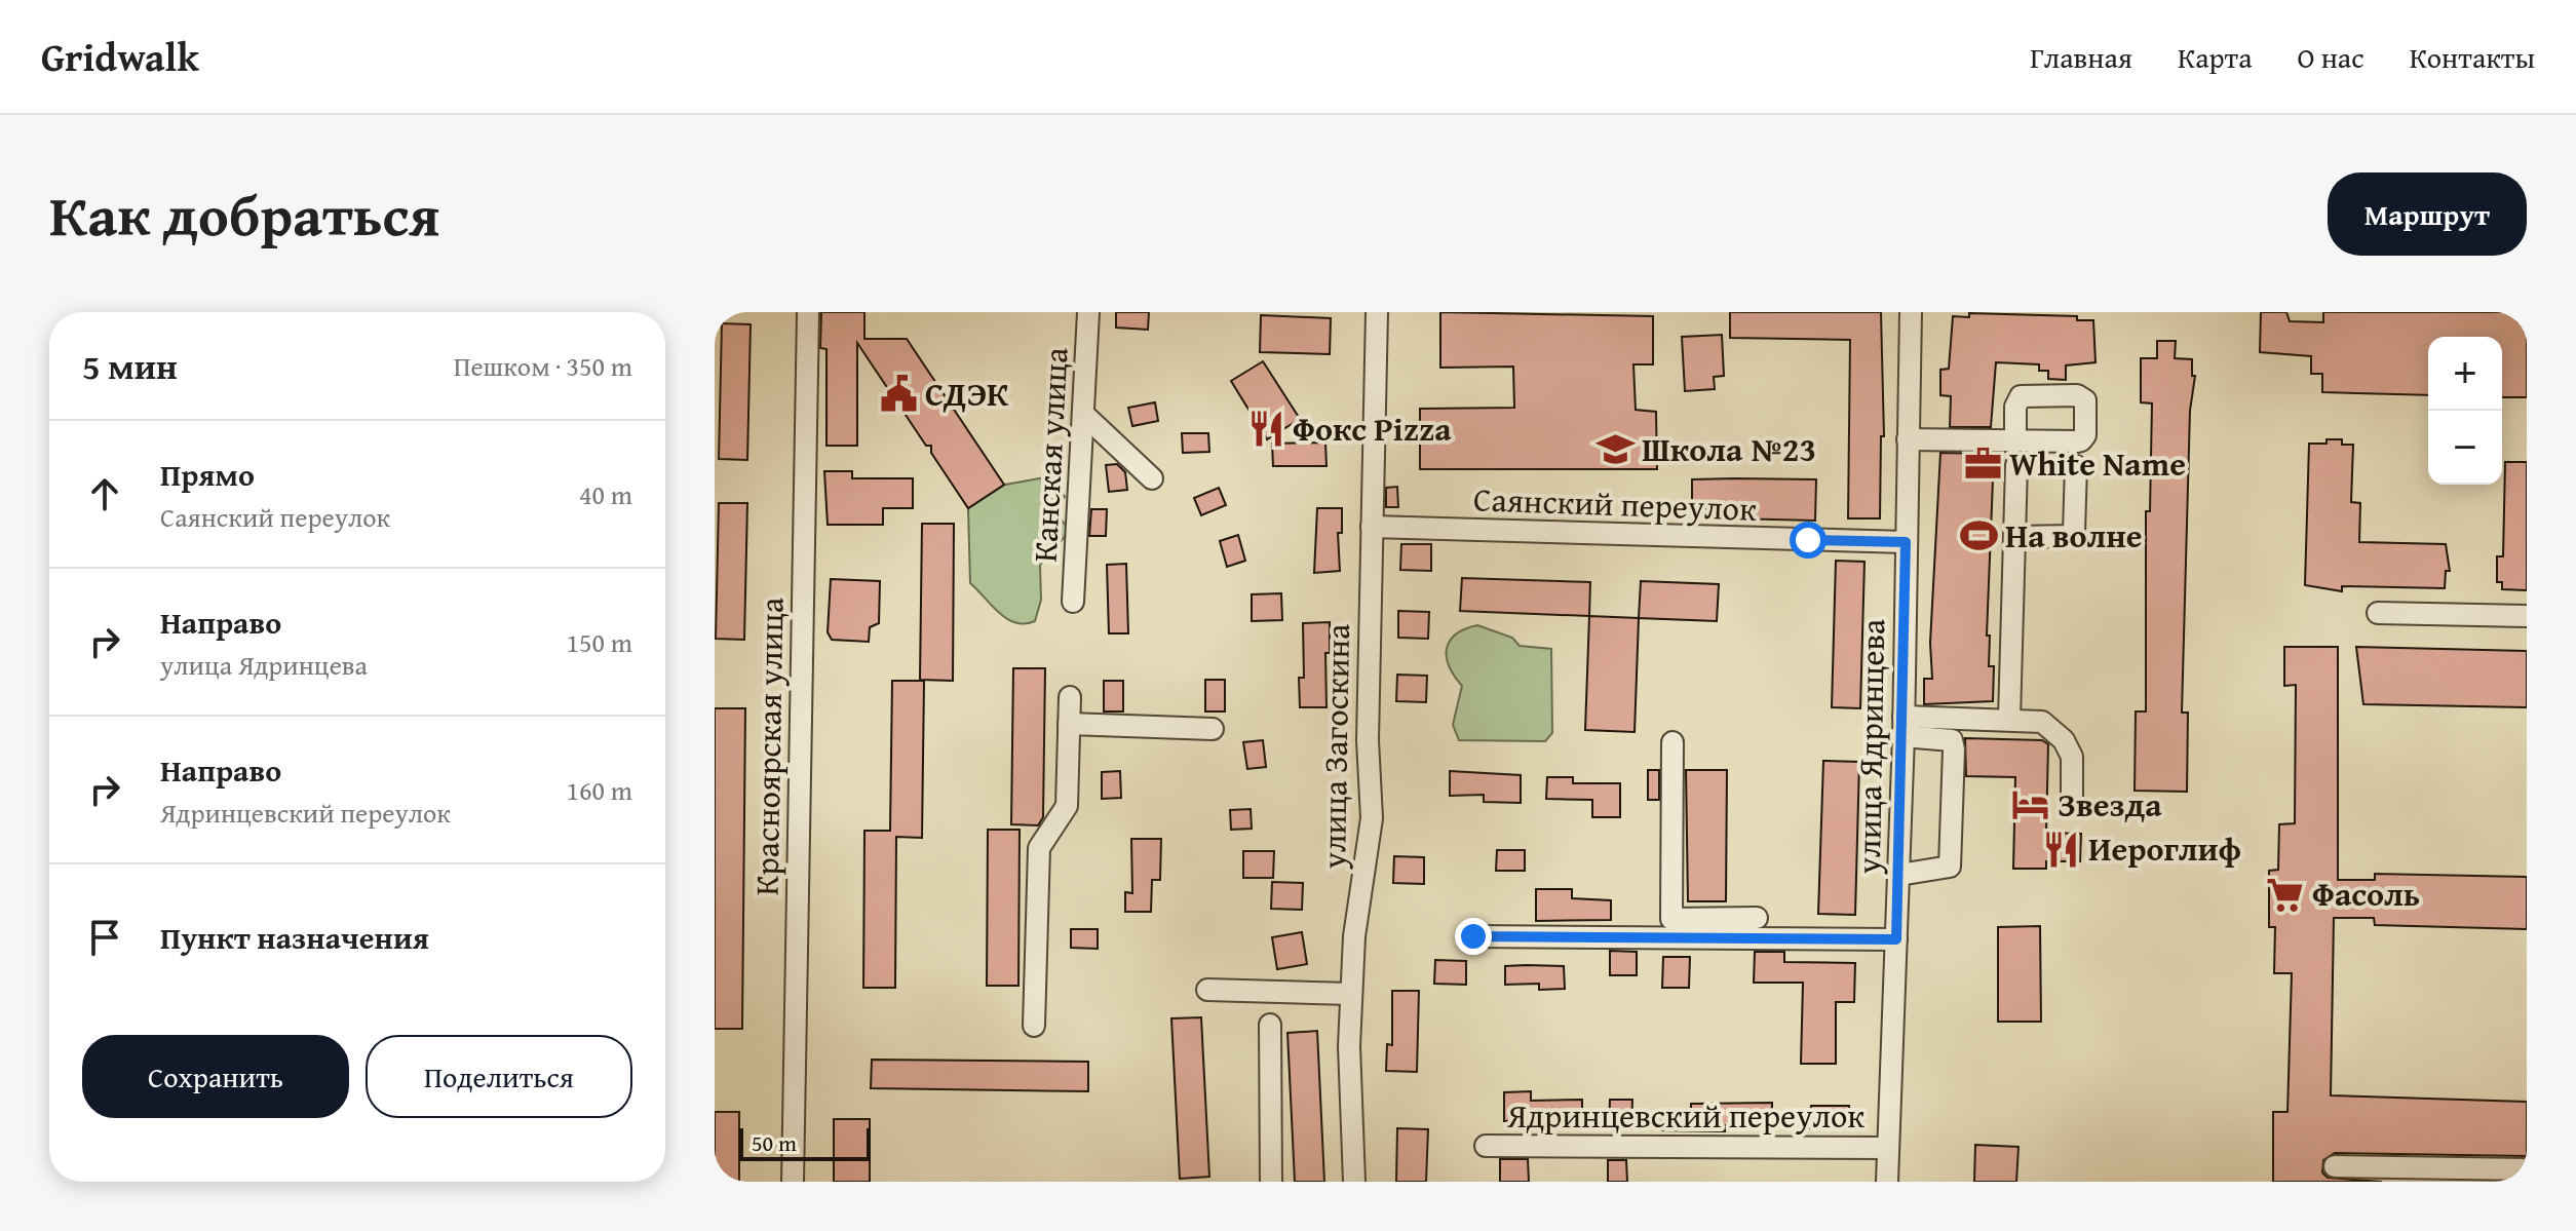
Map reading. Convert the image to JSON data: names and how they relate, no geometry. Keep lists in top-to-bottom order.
{
  "streets": {
    "street": [
      "Канская улица",
      "Саянский переулок",
      "Красноярская улица",
      "улица Загоскина",
      "улица Ядринцева",
      "Ядринцевский переулок"
    ]
  },
  "crossings": [
    ["Саянский переулок", "улица Загоскина"],
    ["Саянский переулок", "улица Ядринцева"],
    ["улица Ядринцева", "Ядринцевский переулок"]
  ],
  "places": {
    "public building": ["СДЭК"],
    "restaurant": ["Фокс Pizza", "Иероглиф"],
    "school or university": ["Школа №23"],
    "office": ["White Name"],
    "sports": ["На волне"],
    "hotel": ["Звезда"],
    "supermarket": ["Фасоль"]
  },
  "scale_bar": "50 m",
  "page": {
    "header": "Gridwalk",
    "nav": [
      "Главная",
      "Карта",
      "О нас",
      "Контакты"
    ],
    "title": "Как добраться",
    "buttons": [
      "Маршрут",
      ["Сохранить", "Поделиться"]
    ],
    "heading": ["5 мин", "Пешком · 350 m"],
    "map_buttons": ["+", "−"],
    "list": [
      ["Прямо", "Саянский переулок", "40 m"],
      ["Направо", "улица Ядринцева", "150 m"],
      ["Направо", "Ядринцевский переулок", "160 m"],
      "Пункт назначения"
    ],
    "scale": "50 m"
  }
}
